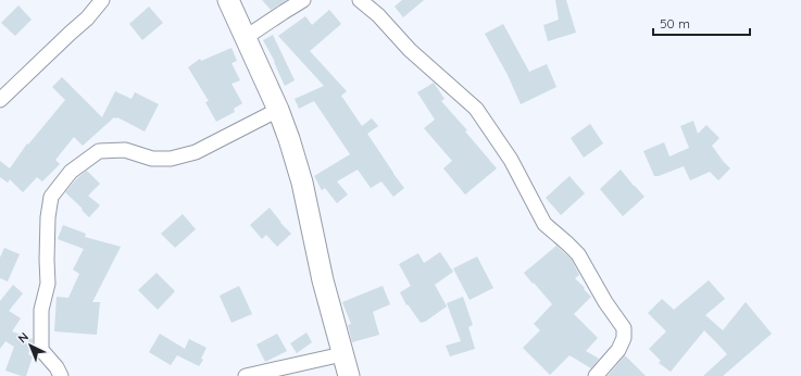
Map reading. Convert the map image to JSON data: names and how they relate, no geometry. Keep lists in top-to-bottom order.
{
  "scale_bar": "50 m",
  "north": "top left"
}
